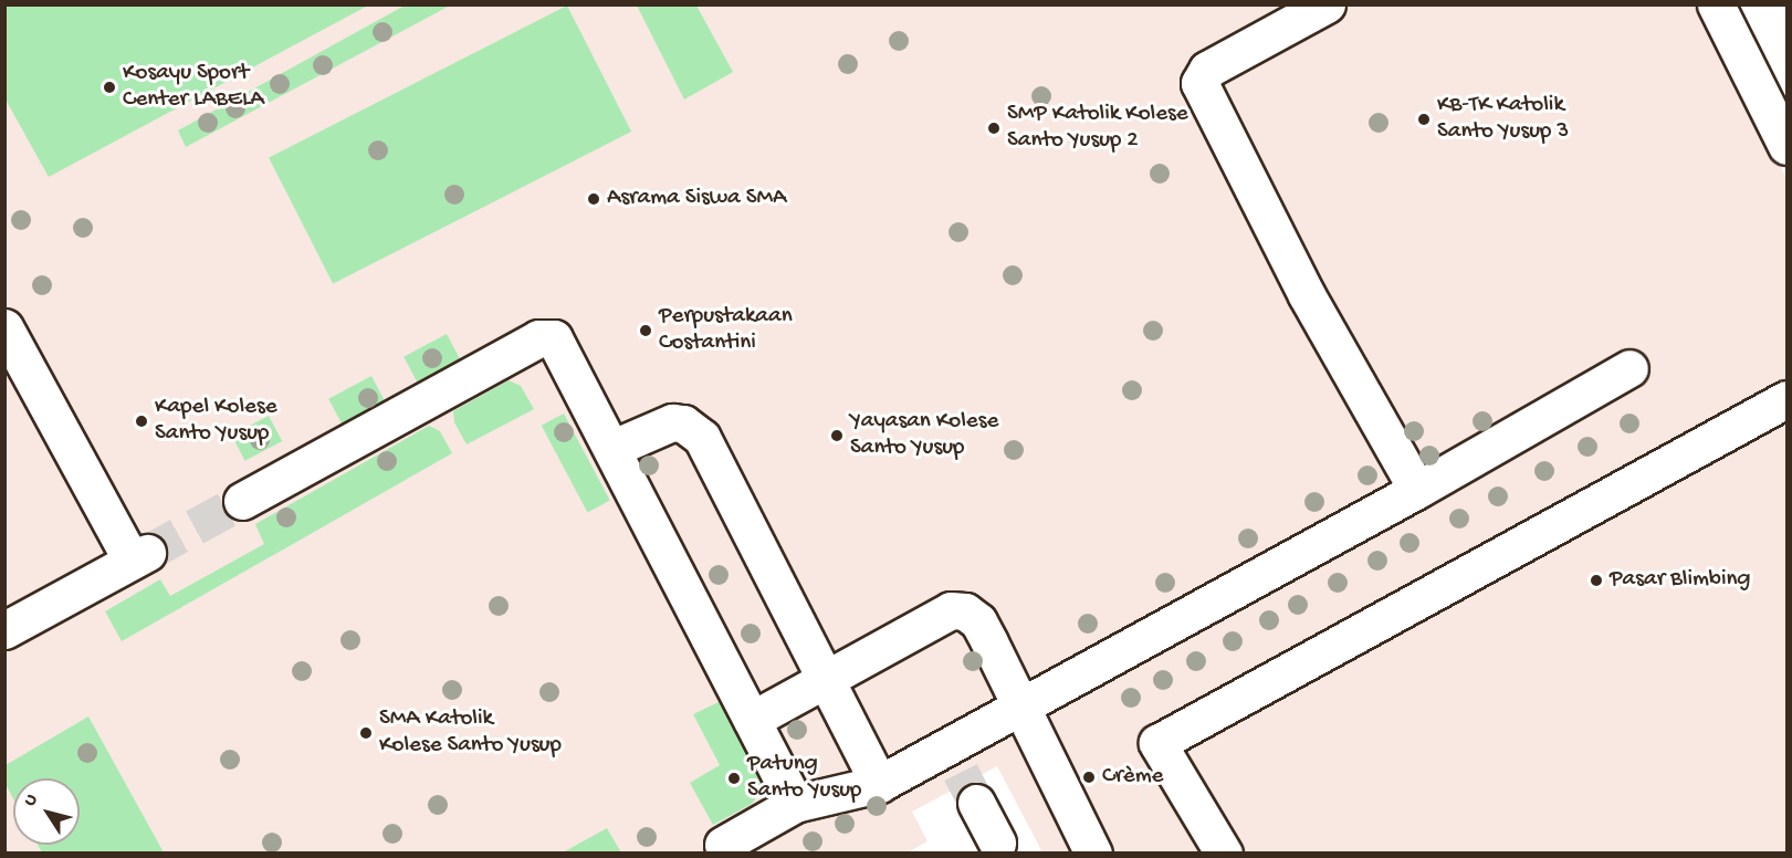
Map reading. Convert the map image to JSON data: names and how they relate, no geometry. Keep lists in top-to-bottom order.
{
  "places": [
    "Kosayu Sport Center LABELA",
    "KB-TK Katolik Santo Yusup 3",
    "SMP Katolik Kolese Santo Yusup 2",
    "Asrama Siswa SMA",
    "Perpustakaan Costantini",
    "Kapel Kolese Santo Yusup",
    "Yayasan Kolese Santo Yusup",
    "Pasar Blimbing",
    "SMA Katolik Kolese Santo Yusup",
    "Crème",
    "Patung Santo Yusup"
  ],
  "north": "top left"
}
